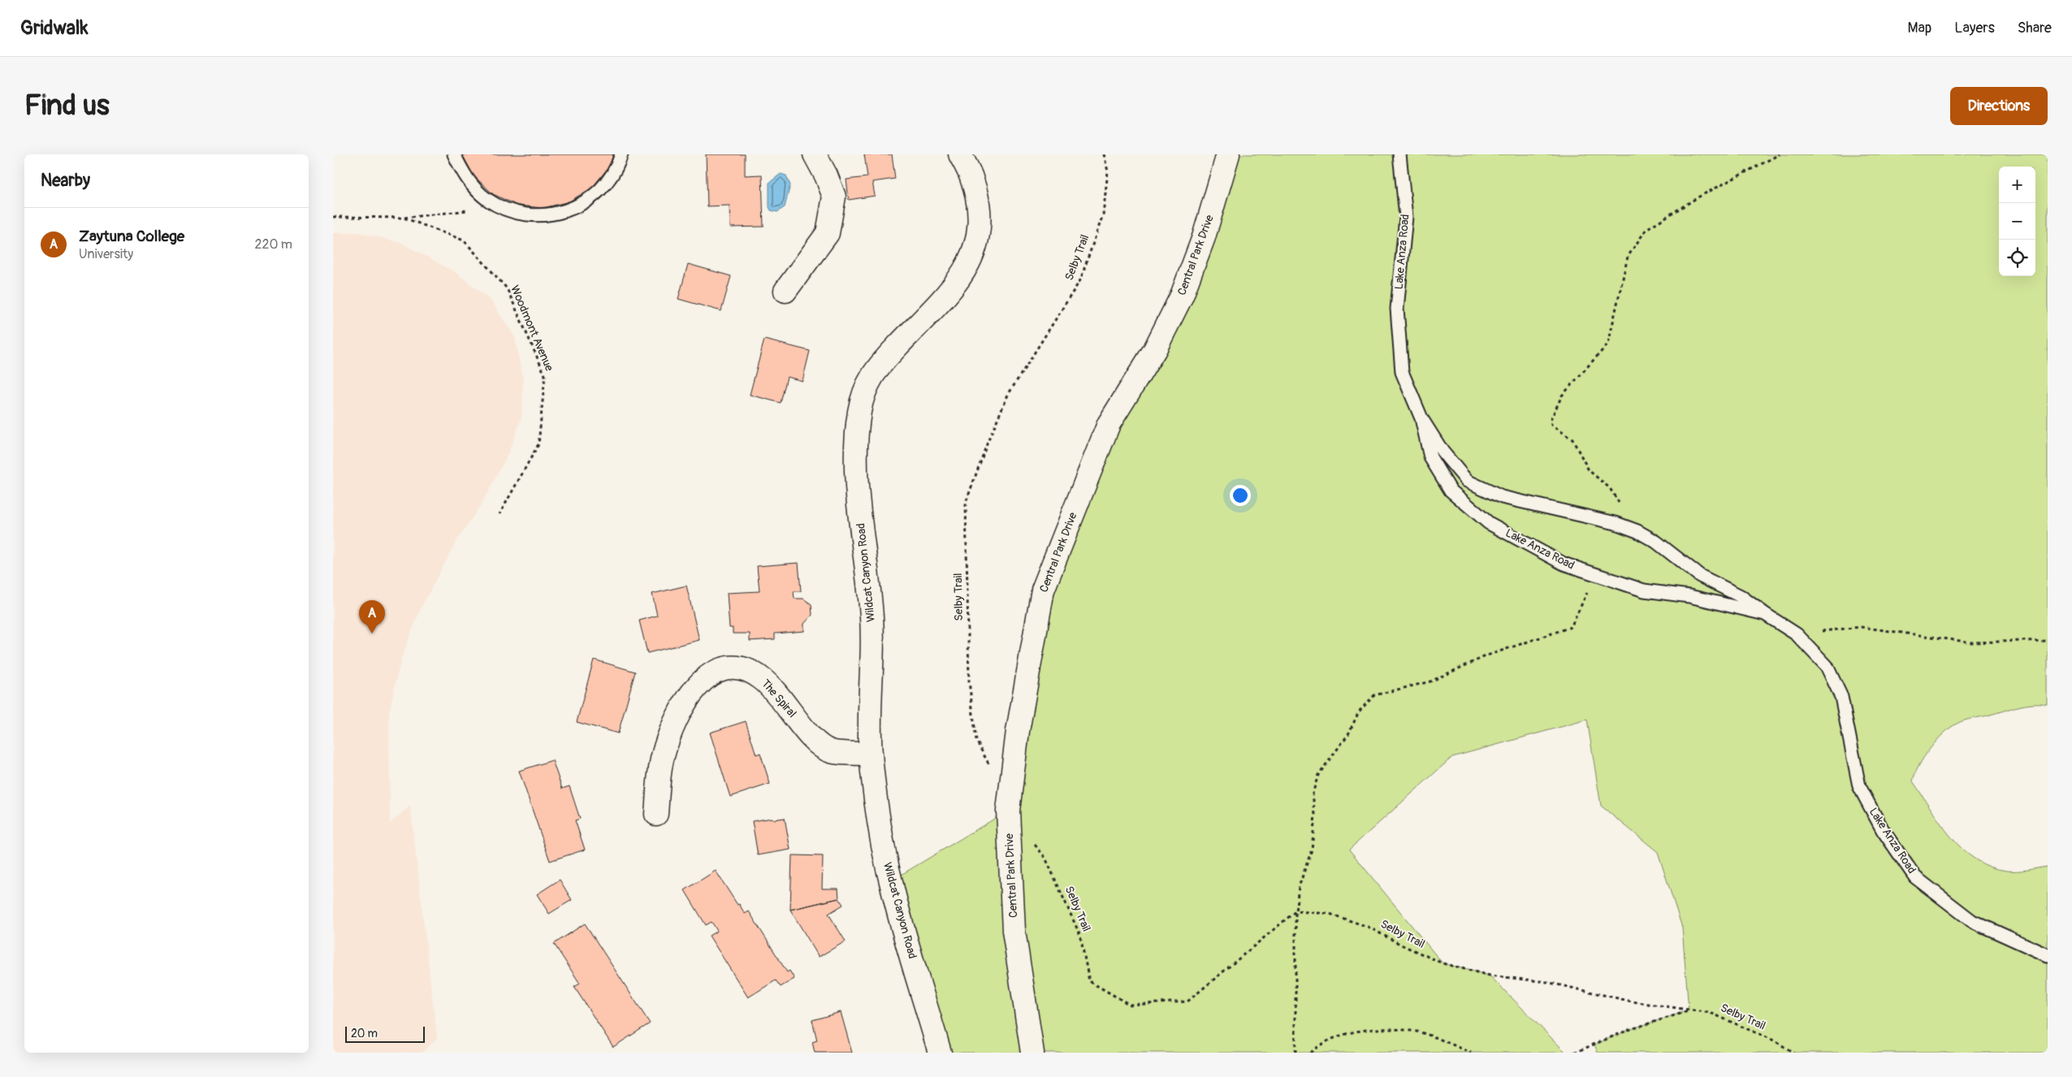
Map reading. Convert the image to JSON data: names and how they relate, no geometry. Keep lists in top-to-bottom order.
{
  "streets": {
    "street": ["Central Park Drive", "Wildcat Canyon Road", "The Spiral"],
    "lane": ["Lake Anza Road"],
    "path": ["Selby Trail", "Woodmont Avenue"]
  },
  "crossings": [
    ["Wildcat Canyon Road", "The Spiral"]
  ],
  "scale_bar": "20 m",
  "page": {
    "header": "Gridwalk",
    "nav": ["Map", "Layers", "Share"],
    "buttons": "Directions",
    "title": "Find us",
    "heading": "Nearby",
    "map_buttons": ["+", "−"],
    "list": [
      {
        "mark": "A",
        "name": "Zaytuna College",
        "note": "University",
        "value": "220 m"
      }
    ],
    "pins": "A",
    "scale": "20 m"
  }
}
